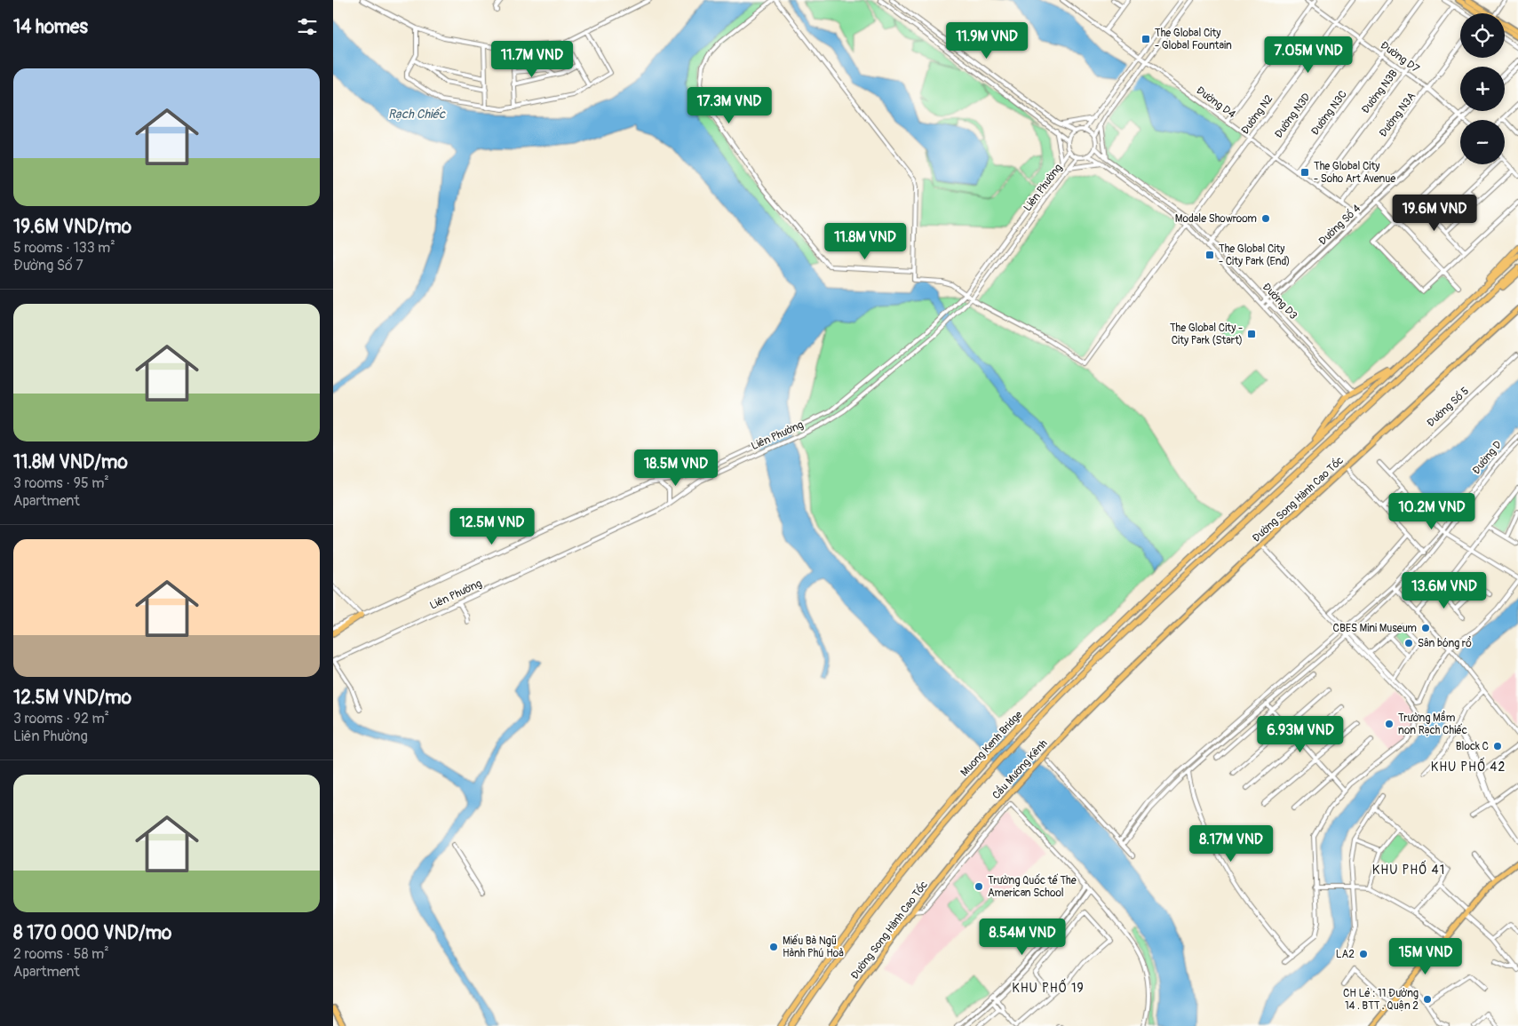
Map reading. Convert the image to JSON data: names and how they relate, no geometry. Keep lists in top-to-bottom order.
{
  "streets": {
    "highway": ["Muong Kenh Bridge"],
    "main road": ["Đường Song Hành Cao Tốc", "Cầu Mương Kênh"],
    "street": [
      "Đường D7",
      "Đường N3B",
      "Đường D4",
      "Đường N3C",
      "Đường N2",
      "Đường N3A",
      "Đường N3D",
      "Liên Phường",
      "Đường Số 4",
      "Đường D3",
      "Đường Số 5",
      "Đường D"
    ]
  },
  "crossings": [
    ["Đường D7", "Đường N3B"],
    ["Đường D7", "Đường N3C"],
    ["Đường D7", "Đường N2"],
    ["Đường D7", "Đường N3A"],
    ["Đường D7", "Đường N3D"],
    ["Đường D7", "Đường Số 4"],
    ["Đường N3B", "Đường D4"],
    ["Đường D4", "Đường N3C"],
    ["Đường D4", "Đường N2"],
    ["Đường D4", "Đường N3A"],
    ["Đường D4", "Đường N3D"],
    ["Đường D4", "Đường Số 4"],
    ["Đường N2", "Đường D3"],
    ["Đường N3D", "Đường D3"],
    ["Liên Phường", "Đường D3"],
    ["Đường Số 4", "Đường D3"],
    ["Đường Song Hành Cao Tốc", "Cầu Mương Kênh"]
  ],
  "districts": ["KHU PHỐ 42", "KHU PHỐ 41", "KHU PHỐ 19"],
  "water": ["Rạch Chiếc"],
  "places": {
    "transit": [
      "The Global City - Global Fountain",
      "The Global City - Soho Art Avenue",
      "The Global City - City Park (End)",
      "The Global City - City Park (Start)"
    ],
    "other": [
      "Modale Showroom",
      "CBES Mini Museum",
      "Sân bóng rổ",
      "Trường Mầm non Rạch Chiếc",
      "Block C",
      "Trường Quốc tế The American School",
      "Miếu Bà Ngũ Hành Phú Hoà",
      "LA2",
      "CH Lẻ : 11 Đường 14 . BTT . Quận 2"
    ]
  },
  "page": {
    "heading": "14 homes",
    "map_buttons": ["+", "−"],
    "price": [
      "11.9M VND",
      "7.05M VND",
      "11.7M VND",
      "17.3M VND",
      "19.6M VND",
      "11.8M VND",
      "18.5M VND",
      "10.2M VND",
      "12.5M VND",
      "13.6M VND",
      "6.93M VND",
      "8.17M VND",
      "8.54M VND",
      "15M VND"
    ],
    "list": [
      {
        "name": "19.6M VND/mo",
        "note": "5 rooms · 133 m² · Đường Số 7"
      },
      {
        "name": "11.8M VND/mo",
        "note": "3 rooms · 95 m² · Apartment"
      },
      {
        "name": "12.5M VND/mo",
        "note": "3 rooms · 92 m² · Liên Phường"
      },
      {
        "name": "8 170 000 VND/mo",
        "note": "2 rooms · 58 m² · Apartment"
      }
    ]
  }
}
